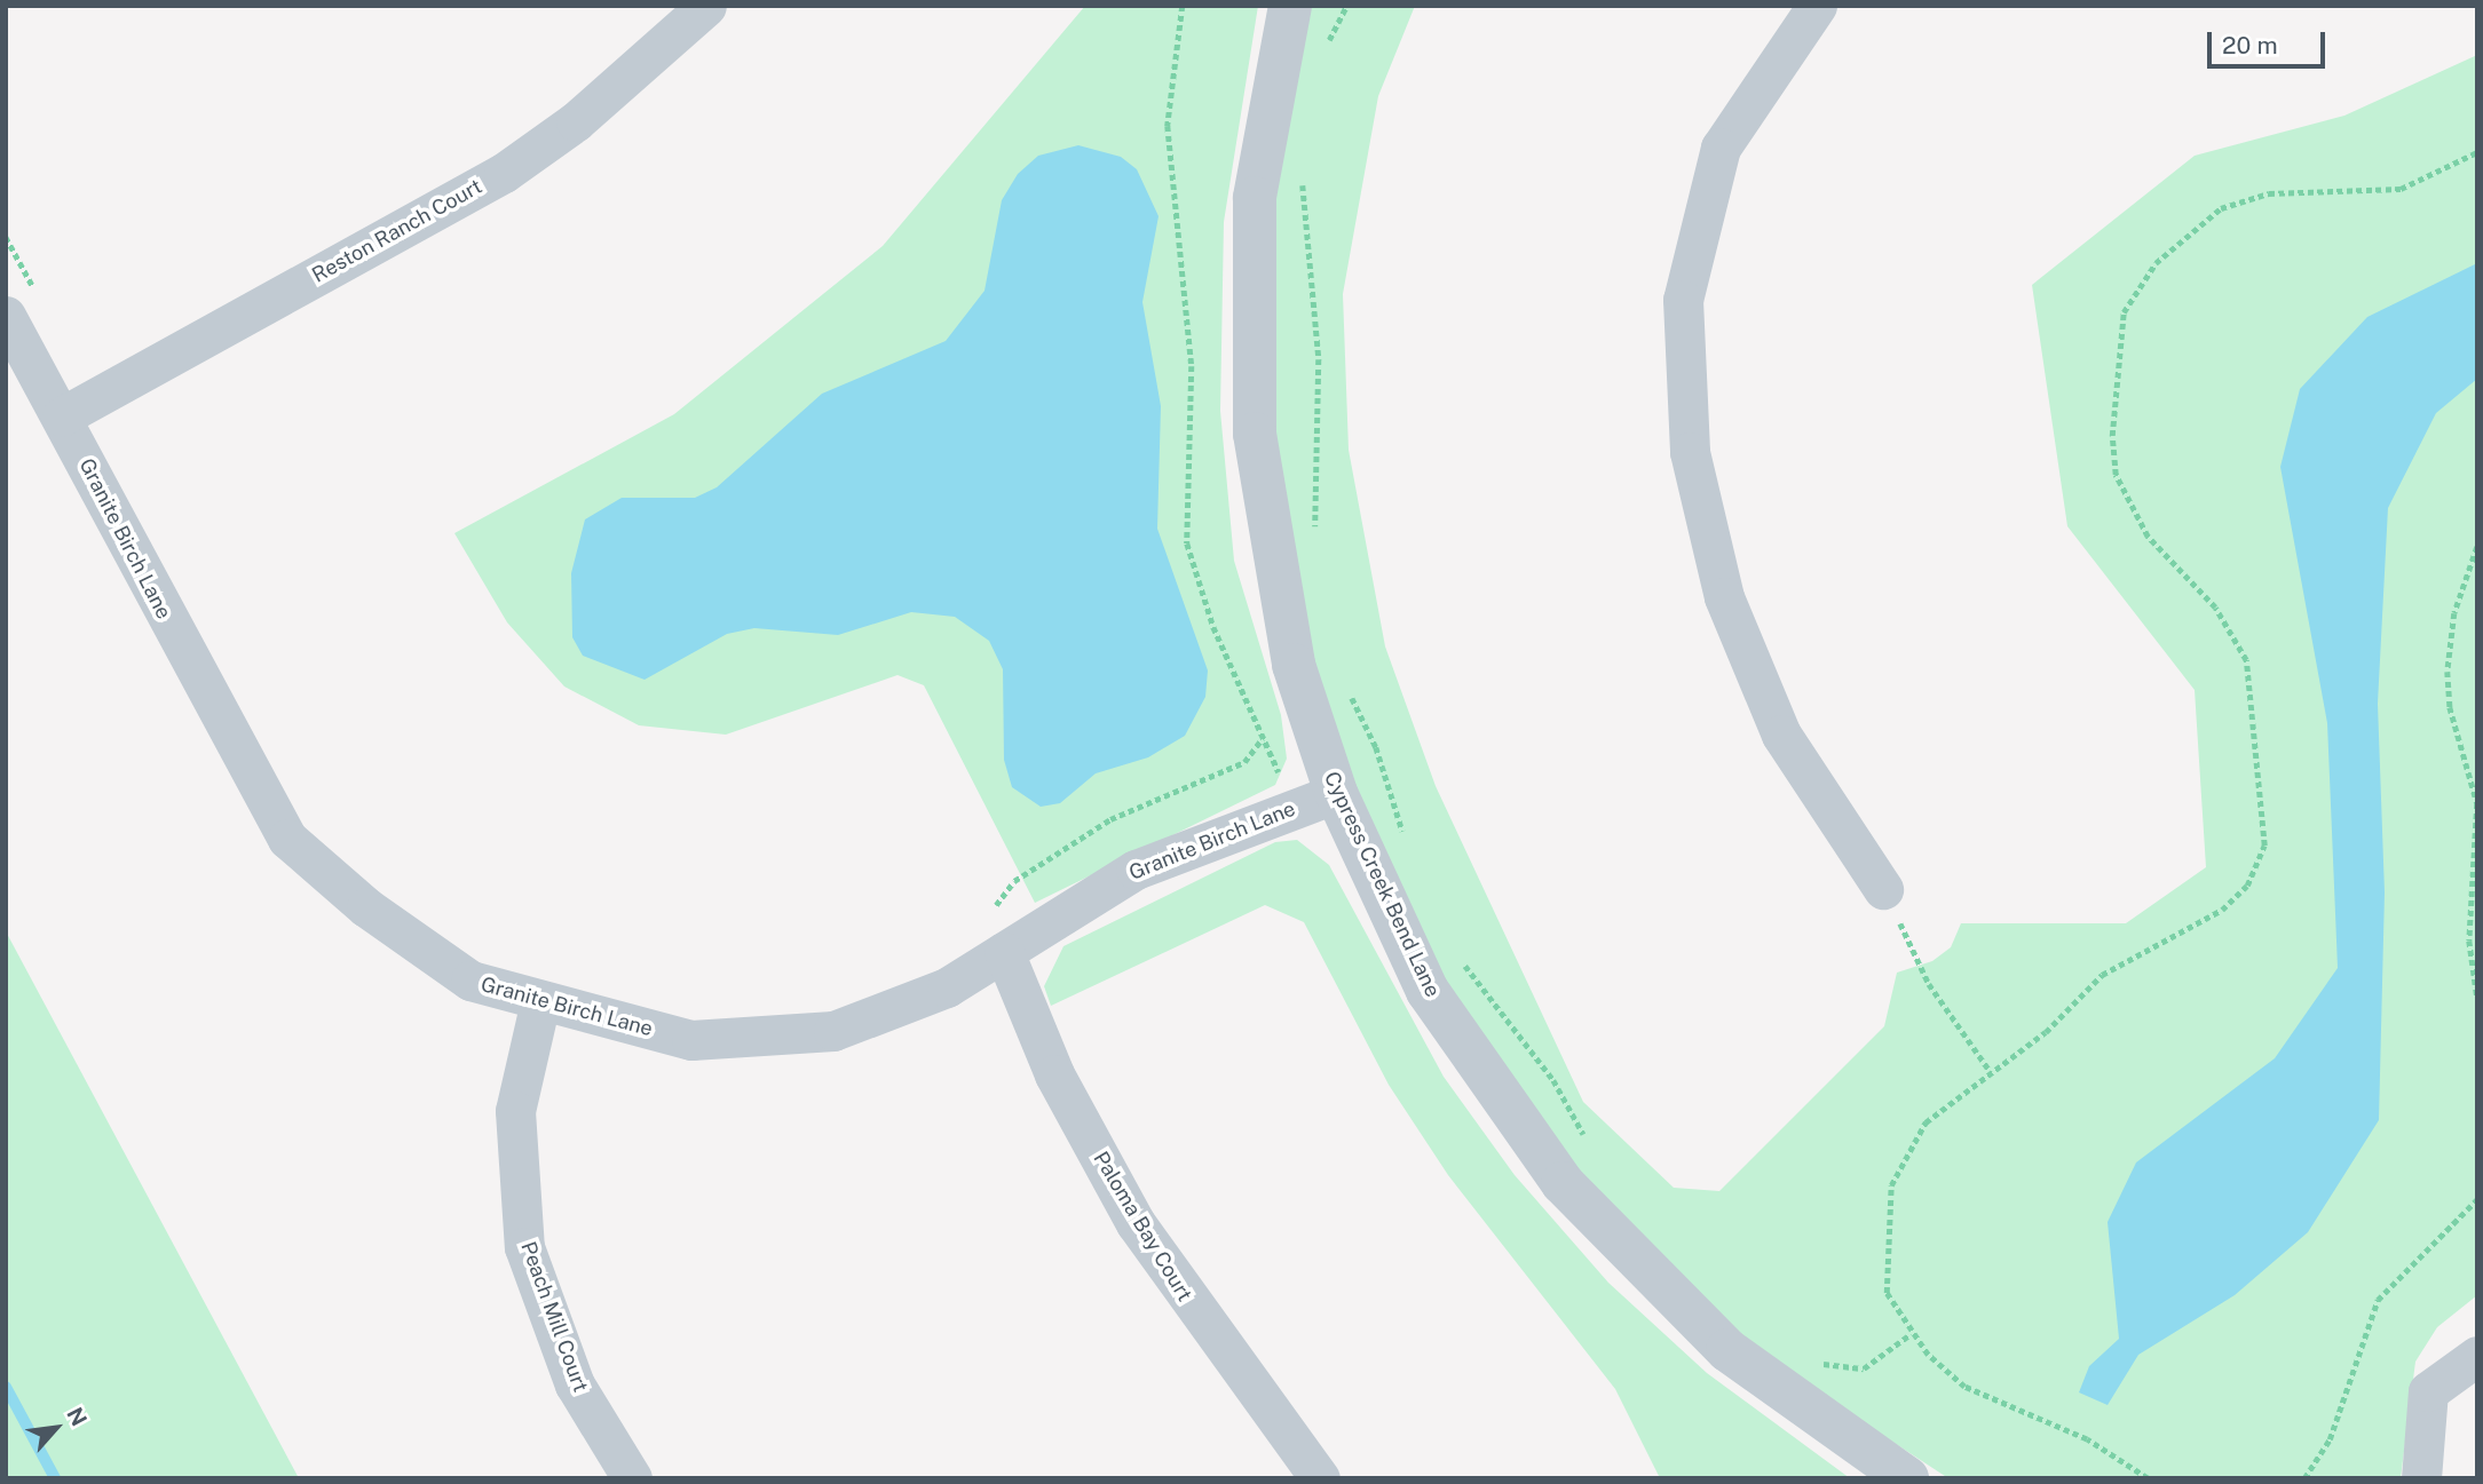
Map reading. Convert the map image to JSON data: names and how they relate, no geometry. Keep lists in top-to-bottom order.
{
  "streets": {
    "street": [
      "Reston Ranch Court",
      "Granite Birch Lane",
      "Cypress Creek Bend Lane",
      "Paloma Bay Court",
      "Peach Mill Court"
    ]
  },
  "crossings": [
    ["Reston Ranch Court", "Granite Birch Lane"],
    ["Granite Birch Lane", "Cypress Creek Bend Lane"],
    ["Granite Birch Lane", "Paloma Bay Court"],
    ["Granite Birch Lane", "Peach Mill Court"]
  ],
  "scale_bar": "20 m",
  "north": "top right"
}
